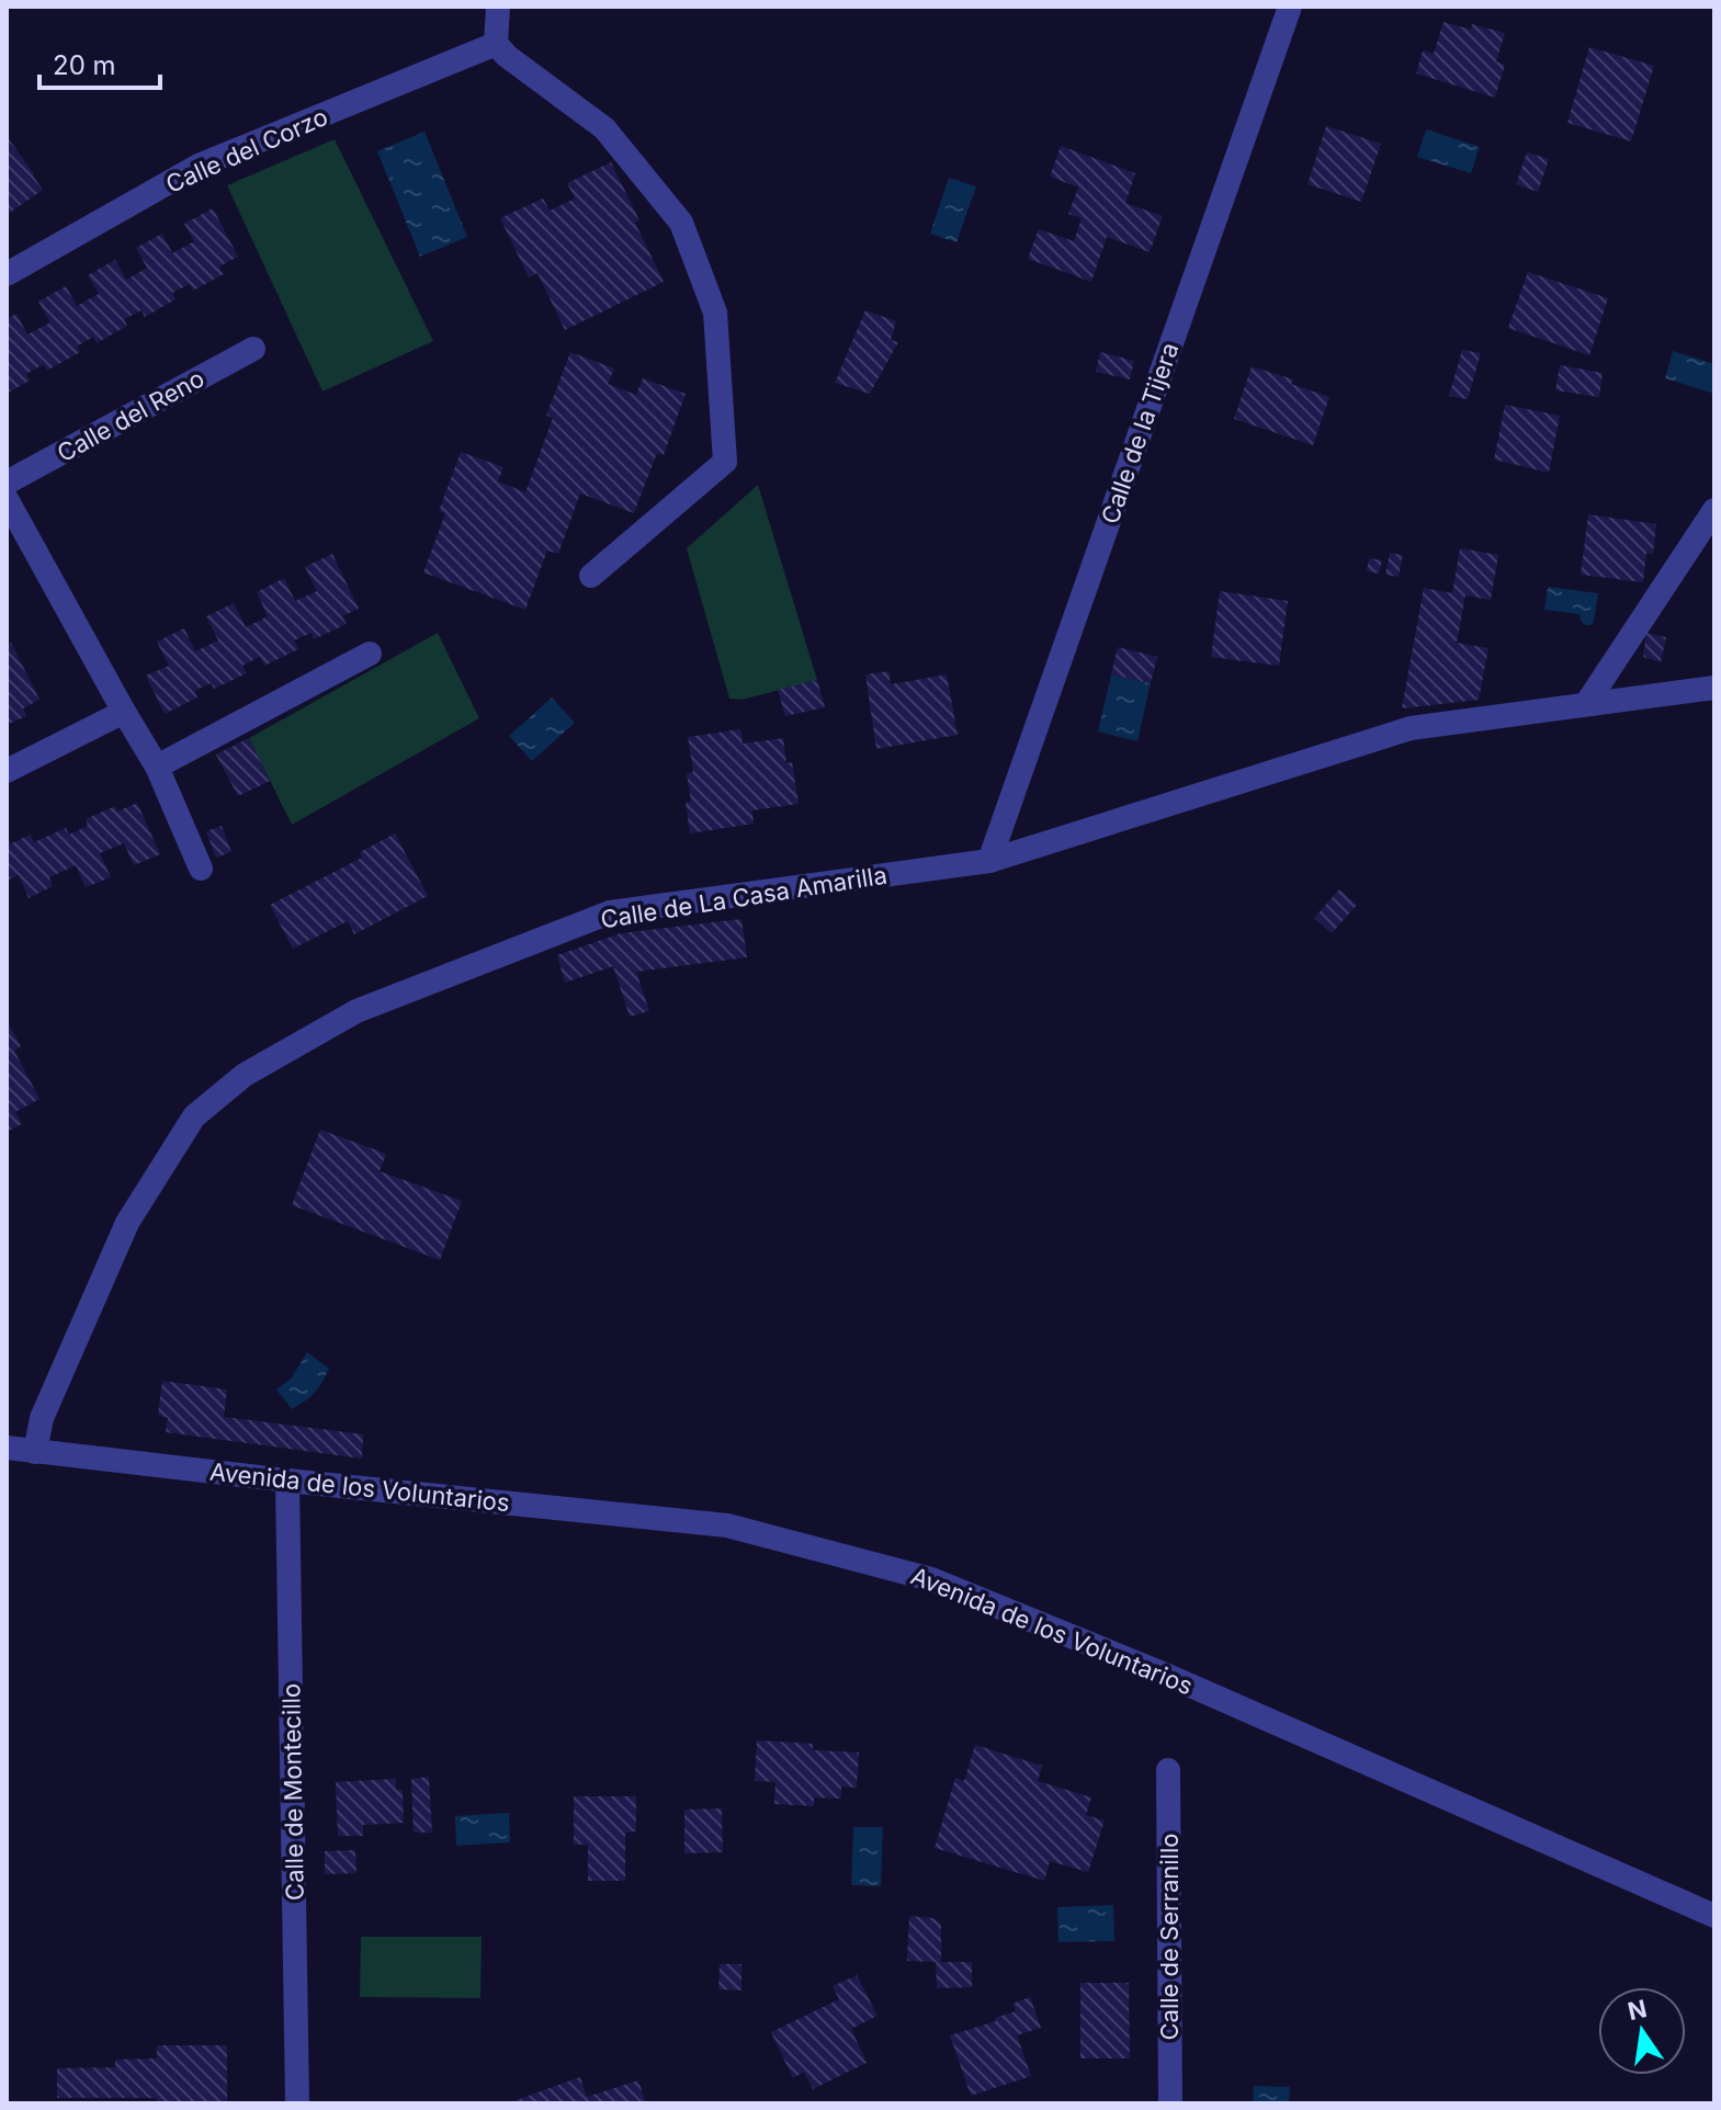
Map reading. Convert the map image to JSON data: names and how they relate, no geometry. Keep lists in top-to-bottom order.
{
  "streets": {
    "street": [
      "Calle del Corzo",
      "Calle del Reno",
      "Calle de la Tijera",
      "Calle de La Casa Amarilla",
      "Avenida de los Voluntarios",
      "Calle de Montecillo",
      "Calle de Serranillo"
    ]
  },
  "crossings": [
    ["Calle de la Tijera", "Calle de La Casa Amarilla"],
    ["Calle de La Casa Amarilla", "Avenida de los Voluntarios"],
    ["Avenida de los Voluntarios", "Calle de Montecillo"]
  ],
  "scale_bar": "20 m",
  "north": "top"
}
